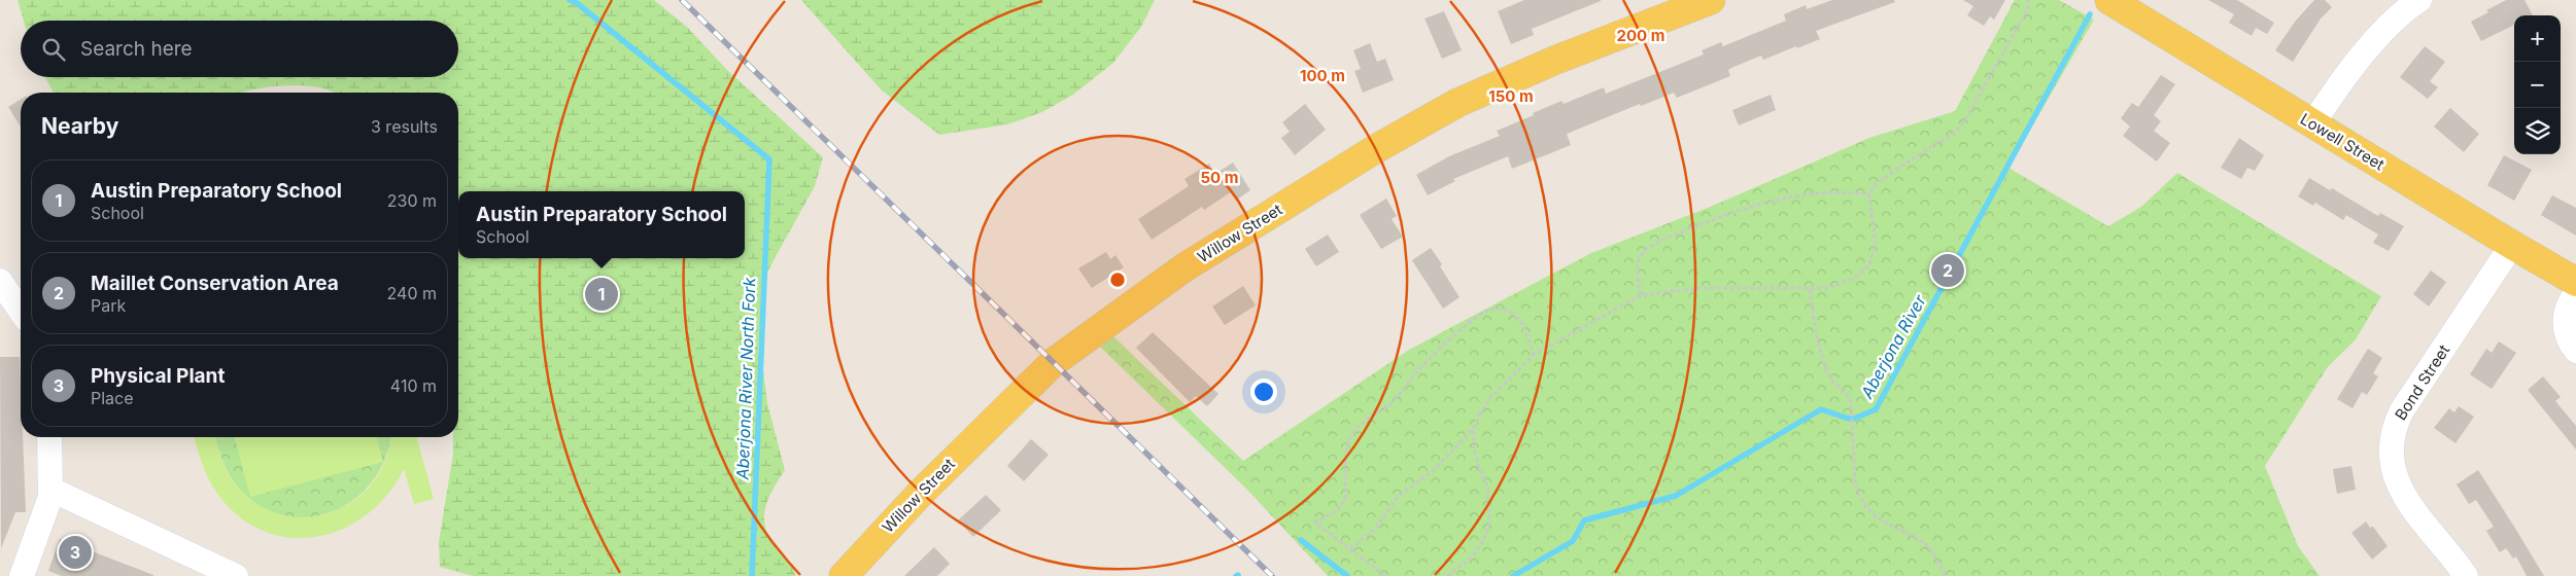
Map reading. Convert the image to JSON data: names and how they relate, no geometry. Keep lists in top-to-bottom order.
{
  "streets": {
    "main road": ["Lowell Street", "Willow Street"],
    "street": ["Bond Street"]
  },
  "crossings": [
    ["Lowell Street", "Bond Street"]
  ],
  "water": ["Aberjona River", "Aberjona River North Fork"],
  "page": {
    "map_buttons": ["+", "−"],
    "search": "Search here",
    "heading": ["Nearby", "3 results"],
    "list": [
      {
        "mark": "1",
        "name": "Austin Preparatory School",
        "note": "School",
        "value": "230 m"
      },
      {
        "mark": "2",
        "name": "Maillet Conservation Area",
        "note": "Park",
        "value": "240 m"
      },
      {
        "mark": "3",
        "name": "Physical Plant",
        "note": "Place",
        "value": "410 m"
      }
    ],
    "popup": ["Austin Preparatory School", "School"],
    "pins": ["2", "1", "3"]
  },
  "rings": [
    "200 m",
    "100 m",
    "150 m",
    "50 m"
  ]
}
